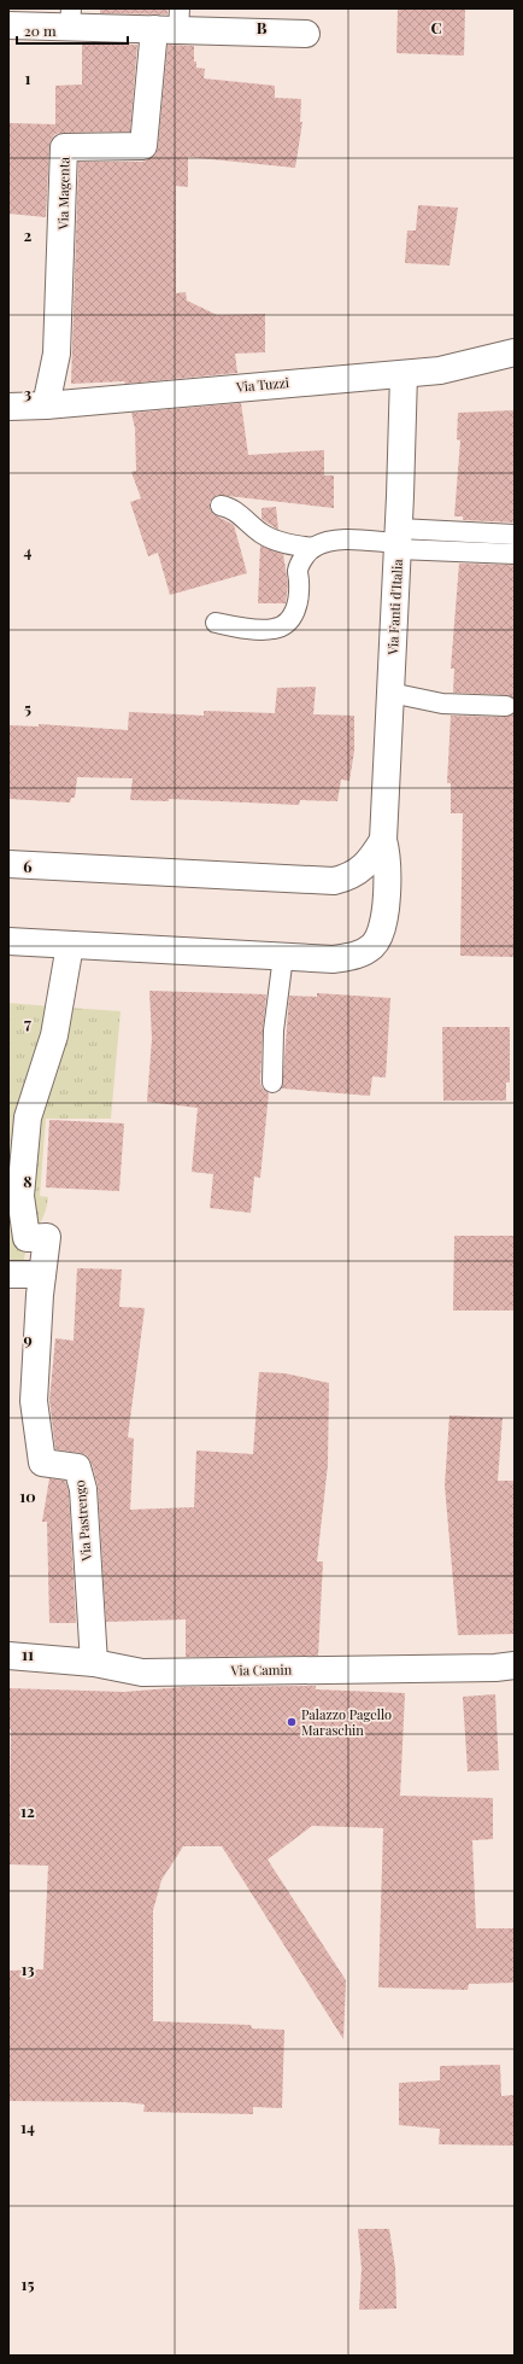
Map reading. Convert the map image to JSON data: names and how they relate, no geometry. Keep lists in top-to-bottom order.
{
  "streets": {
    "street": [
      "Via Magenta",
      "Via Tuzzi",
      "Via Fanti d'Italia",
      "Via Pastrengo",
      "Via Camin"
    ]
  },
  "crossings": [
    ["Via Magenta", "Via Tuzzi"],
    ["Via Tuzzi", "Via Fanti d'Italia"],
    ["Via Fanti d'Italia", "Via Pastrengo"],
    ["Via Pastrengo", "Via Camin"]
  ],
  "places": ["Palazzo Pagello Maraschin"],
  "scale_bar": "20 m",
  "grid": {
    "columns": ["B", "C"],
    "rows": [
      "1",
      "2",
      "3",
      "4",
      "5",
      "6",
      "7",
      "8",
      "9",
      "10",
      "11",
      "12",
      "13",
      "14",
      "15"
    ]
  }
}
